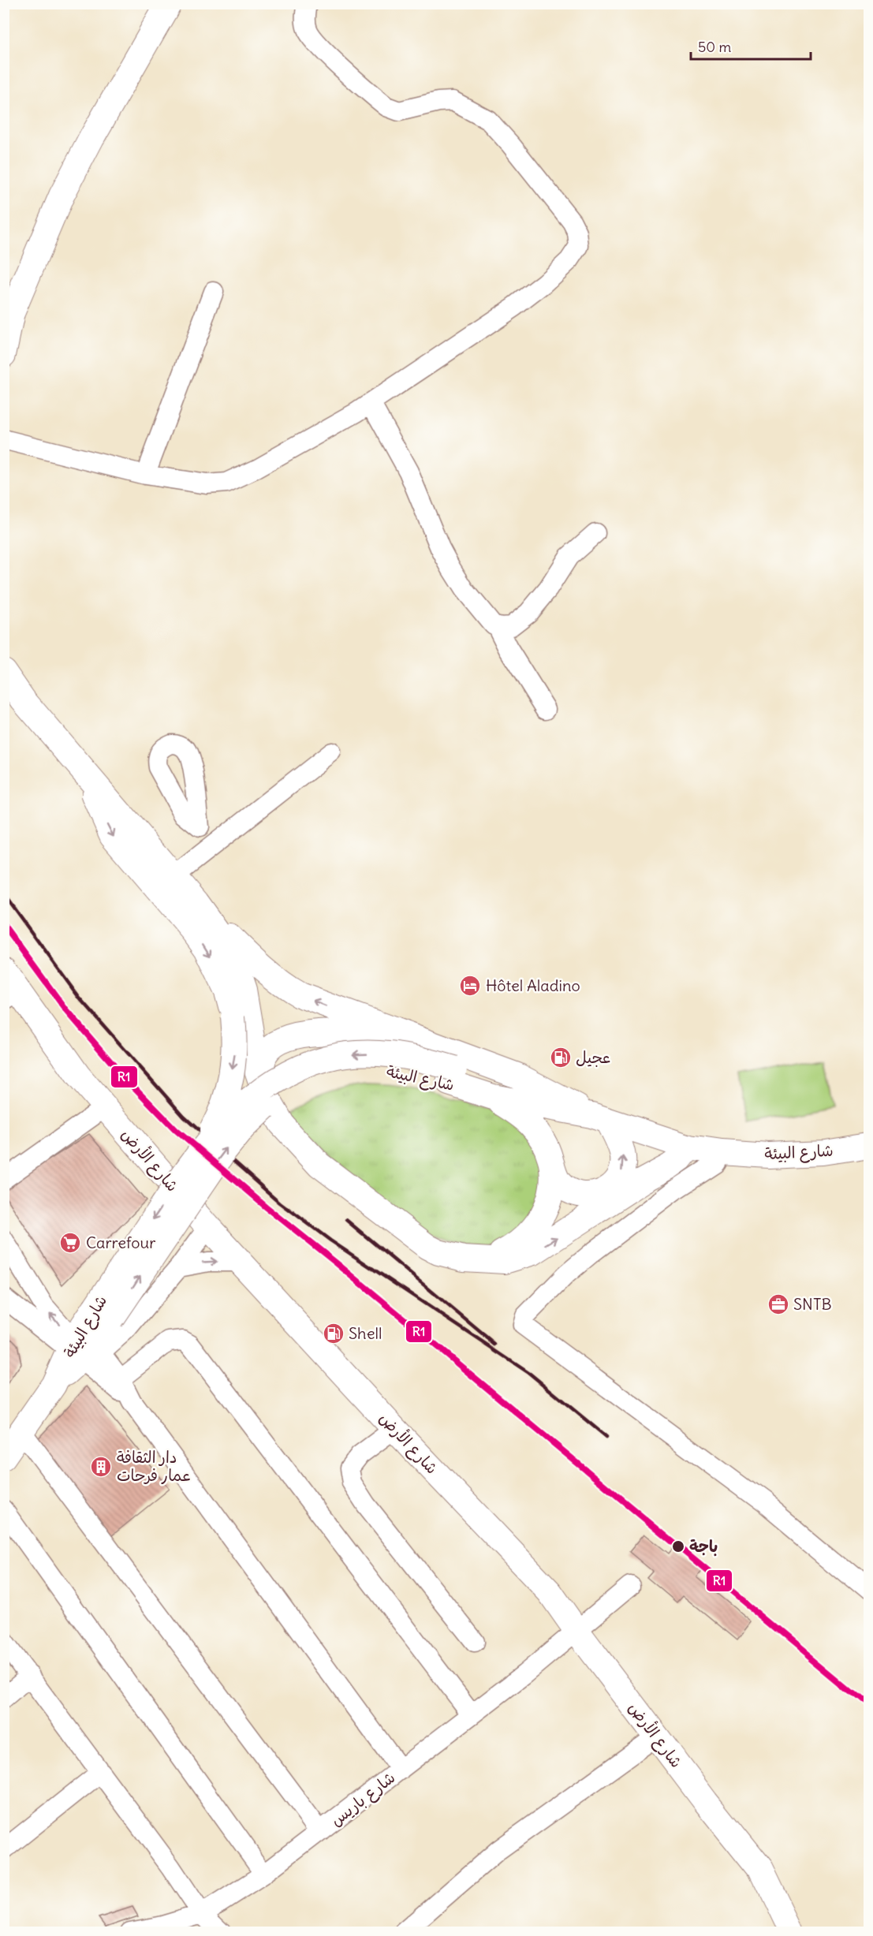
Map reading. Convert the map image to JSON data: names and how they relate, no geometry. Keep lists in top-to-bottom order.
{
  "streets": {
    "main road": ["شارع البيئة", "شارع الأرض"],
    "street": ["شارع باريس"]
  },
  "crossings": [
    ["شارع الأرض", "شارع باريس"]
  ],
  "places": {
    "hotel": ["Hôtel Aladino"],
    "fuel station": ["عجيل", "Shell"],
    "supermarket": ["Carrefour"],
    "office": ["SNTB"],
    "building": ["دار الثقافة عمار فرحات"],
    "other": ["باجة"]
  },
  "lines": ["transit line R1"],
  "scale_bar": "50 m"
}
